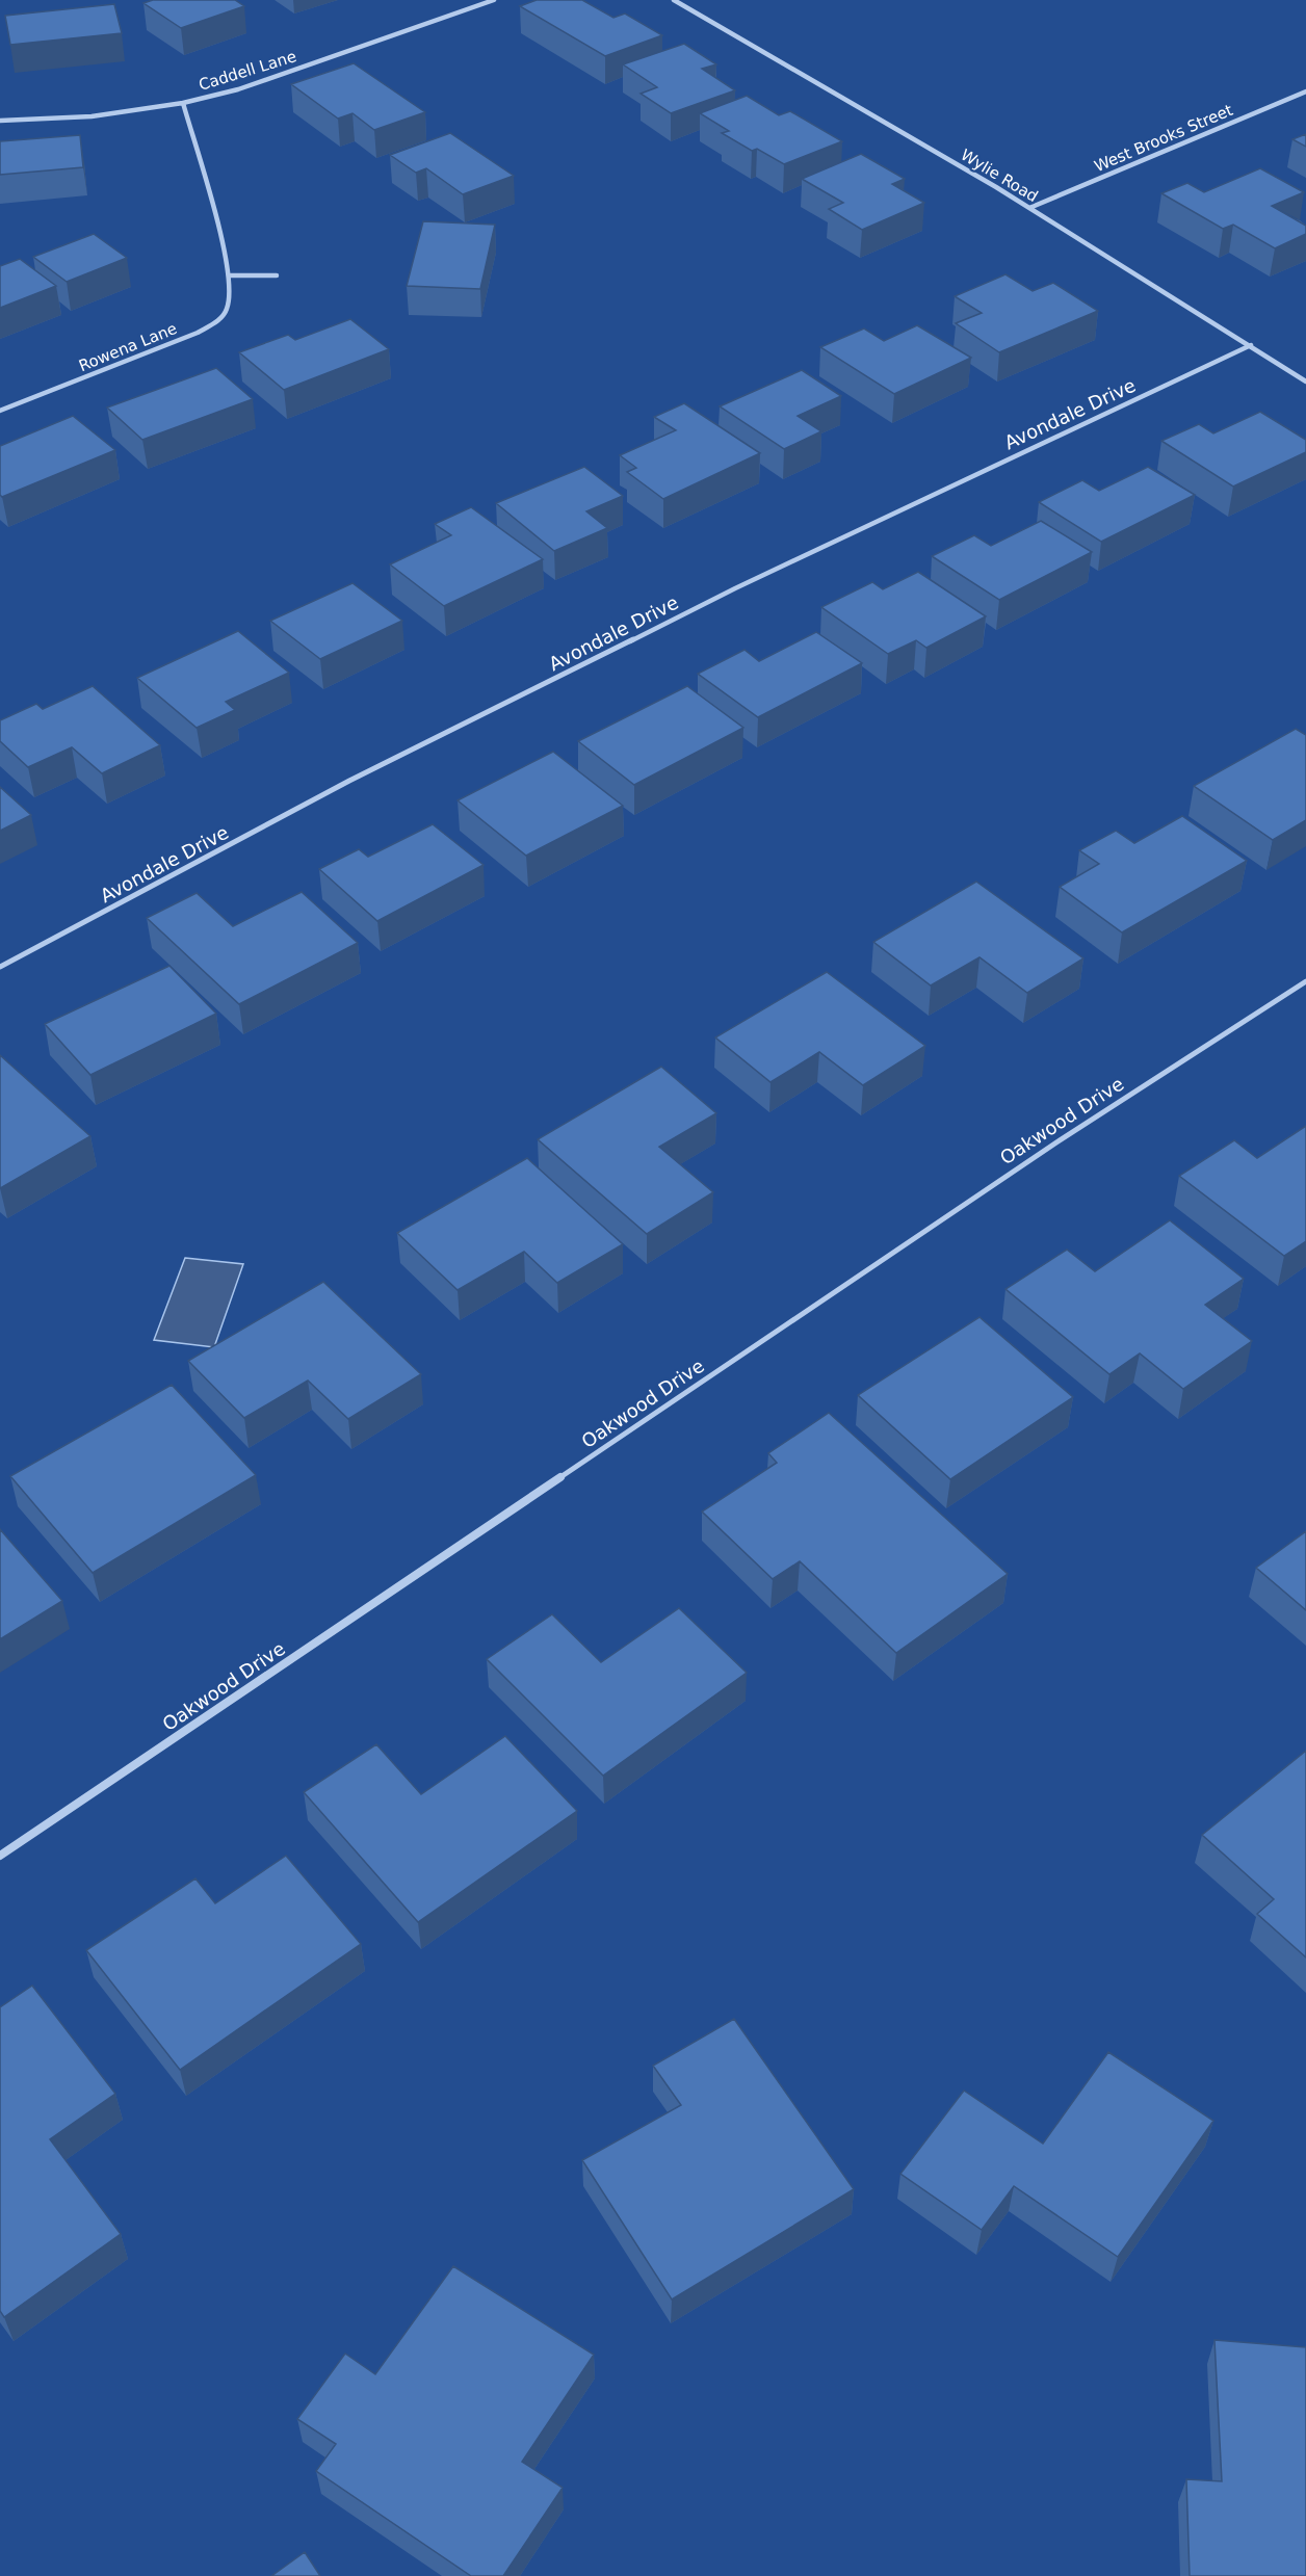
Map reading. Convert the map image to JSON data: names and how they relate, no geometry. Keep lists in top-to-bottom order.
{
  "streets": {
    "street": [
      "Caddell Lane",
      "West Brooks Street",
      "Wylie Road",
      "Rowena Lane",
      "Avondale Drive",
      "Oakwood Drive"
    ]
  },
  "crossings": [
    ["Caddell Lane", "Rowena Lane"],
    ["West Brooks Street", "Wylie Road"],
    ["Wylie Road", "Avondale Drive"]
  ]
}
